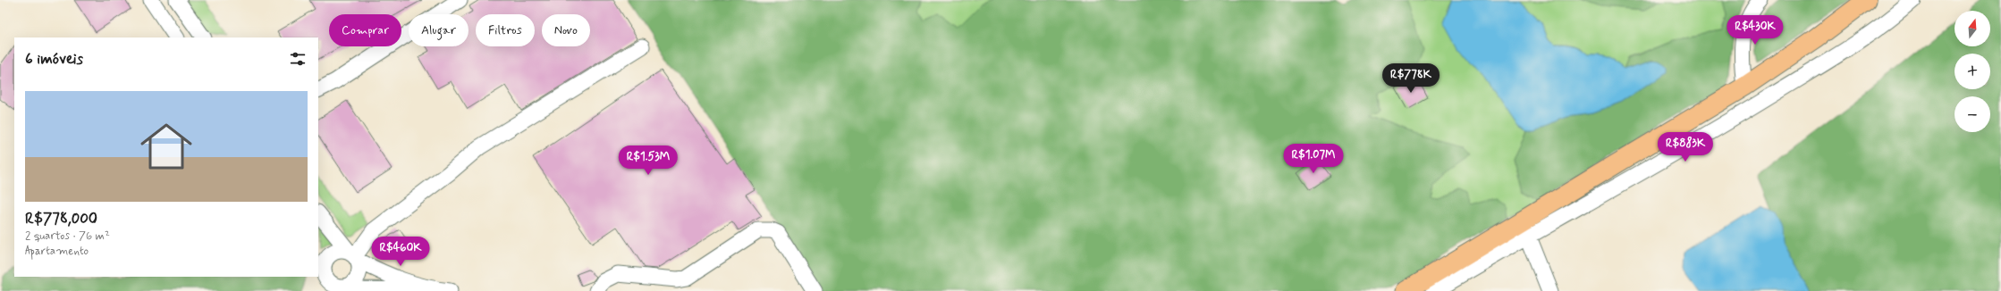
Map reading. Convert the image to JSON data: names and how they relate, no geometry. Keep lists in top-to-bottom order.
{
  "north": "top",
  "page": {
    "map_buttons": ["+", "−"],
    "chip": [
      "Comprar",
      "Alugar",
      "Filtros",
      "Novo"
    ],
    "price": [
      "R$430K",
      "R$778K",
      "R$883K",
      "R$1.07M",
      "R$1.53M",
      "R$460K"
    ],
    "heading": "6 imóveis",
    "list": [
      {
        "name": "R$778,000",
        "note": "2 quartos · 76 m² · Apartamento"
      }
    ]
  }
}
